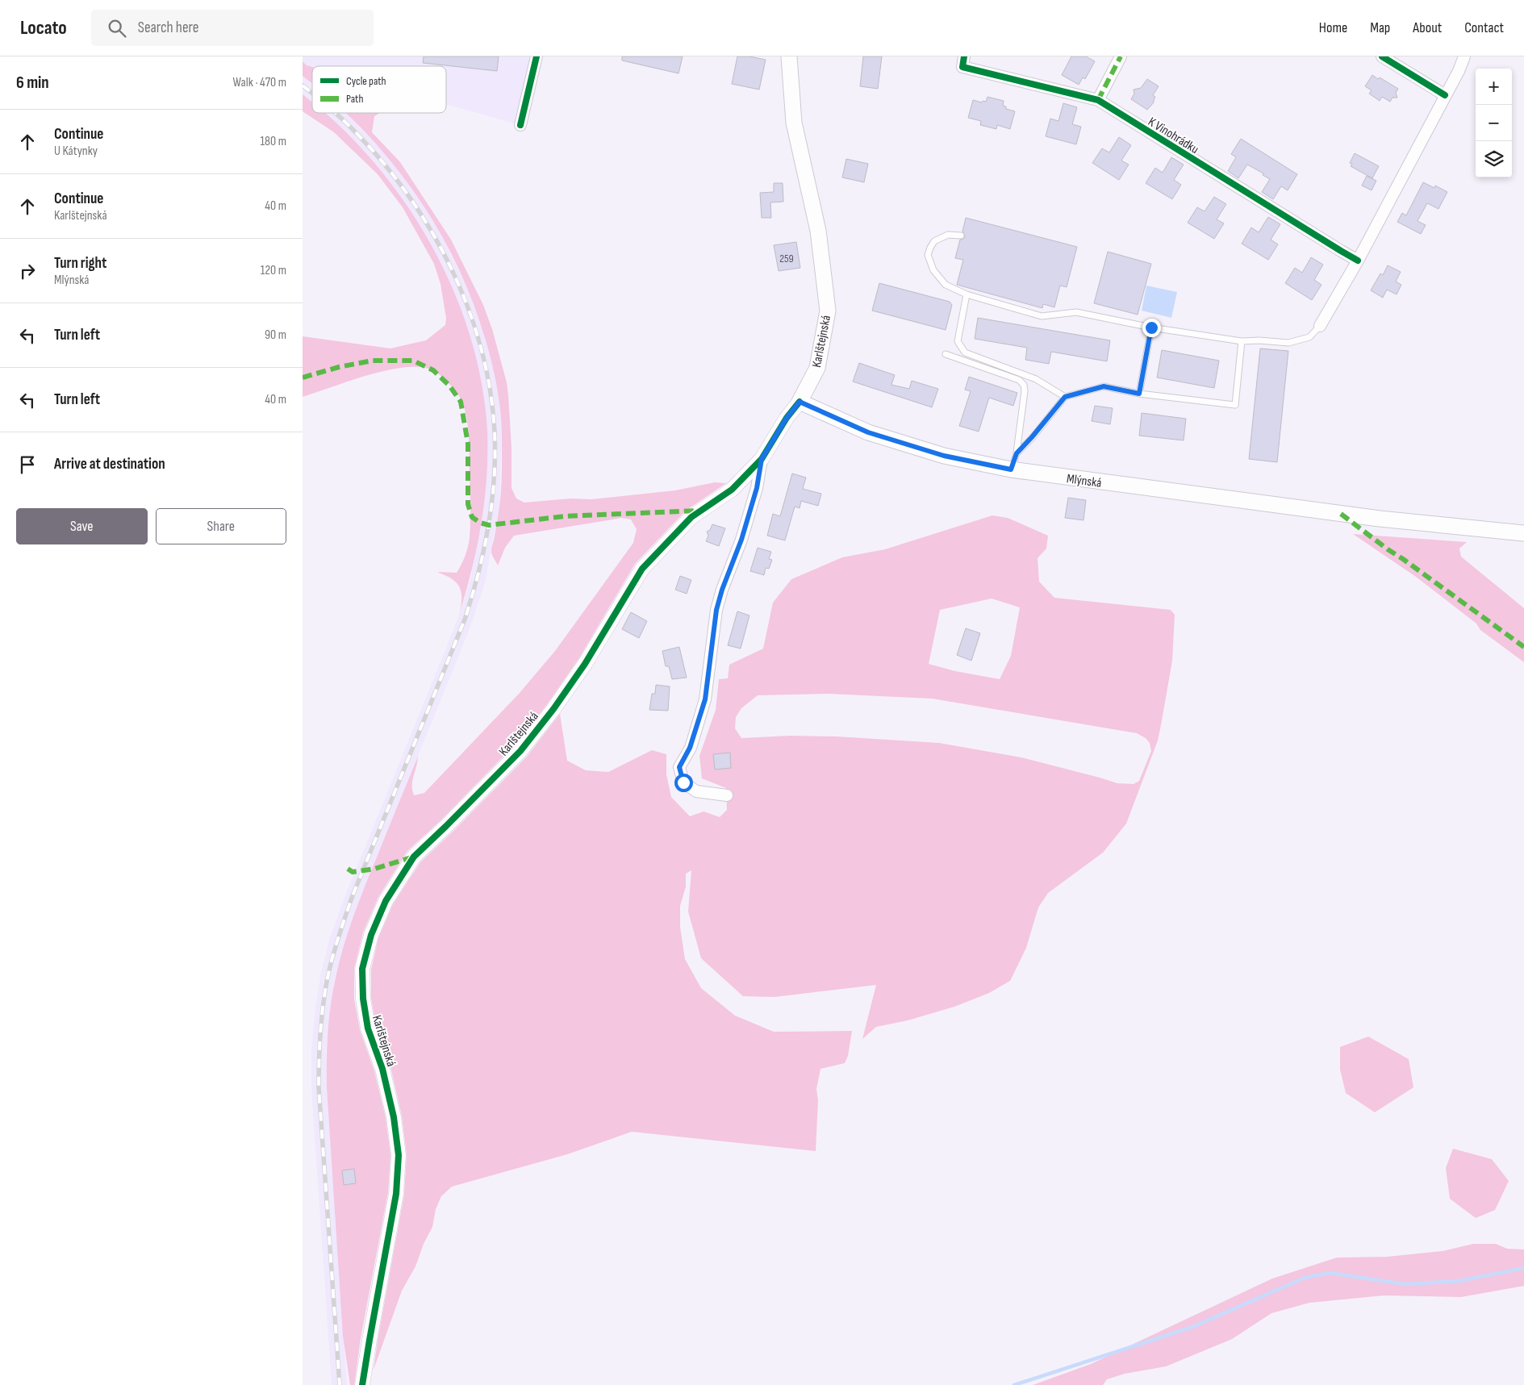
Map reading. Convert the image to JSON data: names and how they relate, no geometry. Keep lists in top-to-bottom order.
{
  "streets": {
    "main road": ["Karlštejnská", "Mlýnská"],
    "street": ["K Vinohrádku"]
  },
  "crossings": [
    ["Karlštejnská", "Mlýnská"]
  ],
  "house_numbers": ["259"],
  "legend": ["Cycle path", "Path"],
  "page": {
    "header": "Locato",
    "search": "Search here",
    "nav": [
      "Home",
      "Map",
      "About",
      "Contact"
    ],
    "heading": ["6 min", "Walk · 470 m"],
    "map_buttons": ["+", "−"],
    "list": [
      ["Continue", "U Kátynky", "180 m"],
      ["Continue", "Karlštejnská", "40 m"],
      ["Turn right", "Mlýnská", "120 m"],
      ["Turn left", "90 m"],
      ["Turn left", "40 m"],
      "Arrive at destination"
    ],
    "buttons": ["Save", "Share"]
  }
}
